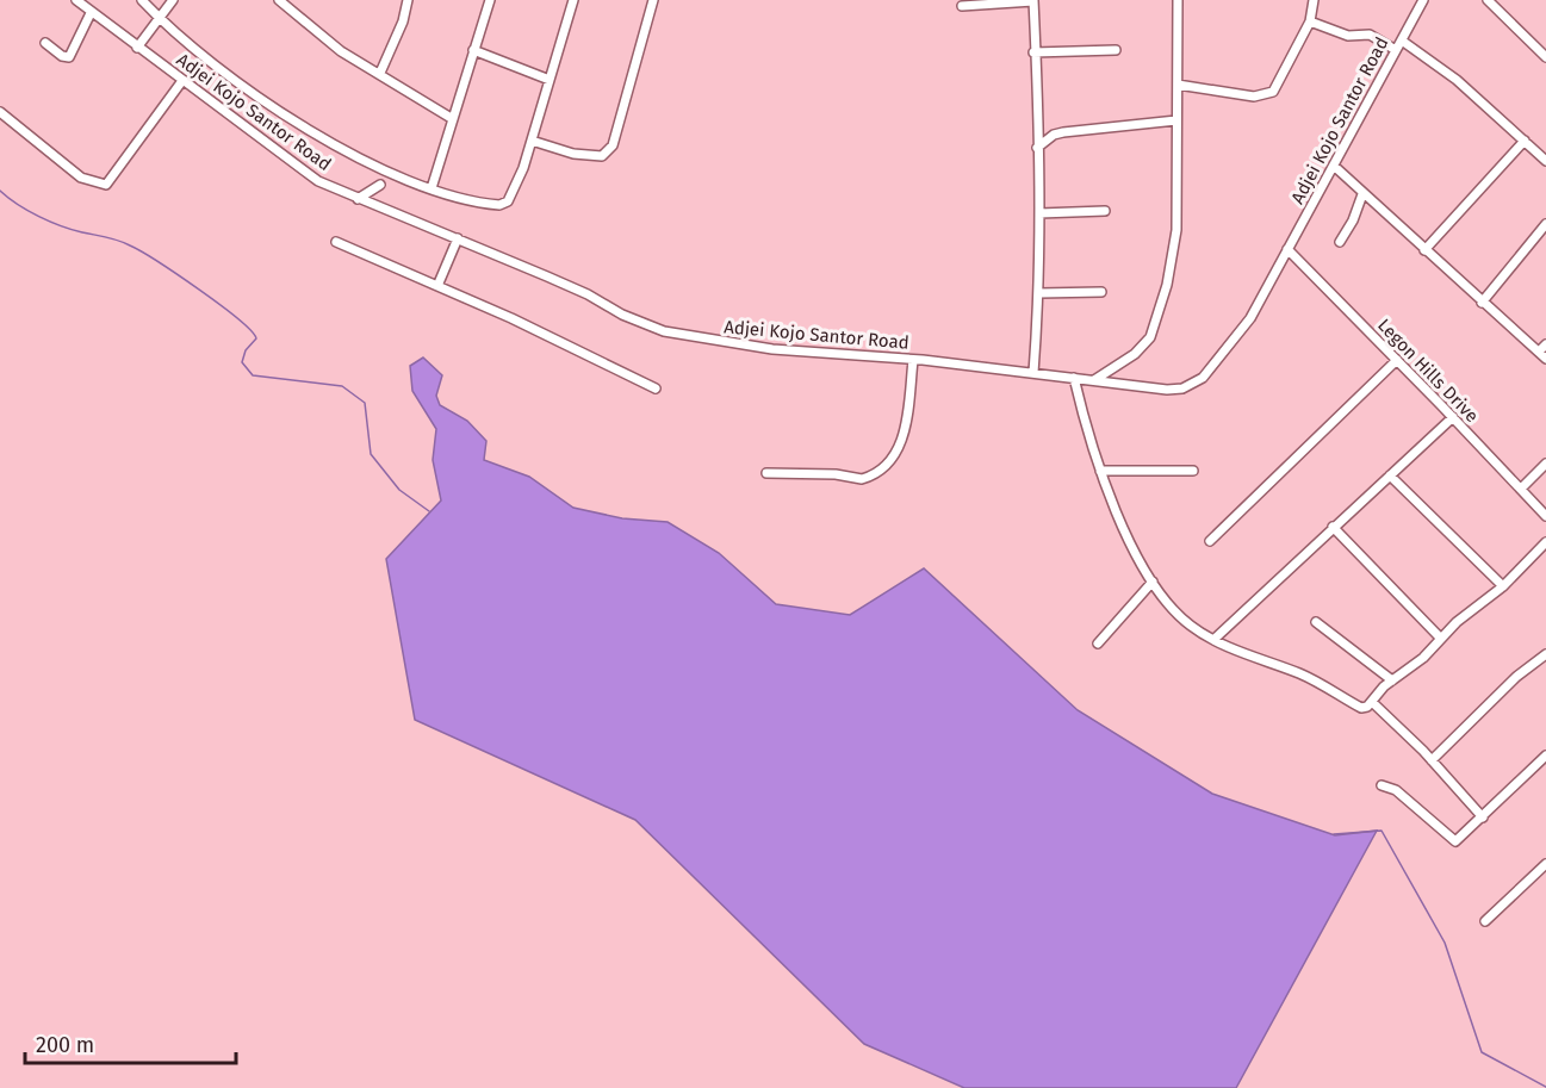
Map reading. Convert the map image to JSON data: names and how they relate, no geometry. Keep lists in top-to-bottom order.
{
  "streets": {
    "street": ["Adjei Kojo Santor Road", "Legon Hills Drive"]
  },
  "crossings": [
    ["Adjei Kojo Santor Road", "Legon Hills Drive"]
  ],
  "scale_bar": "200 m"
}
